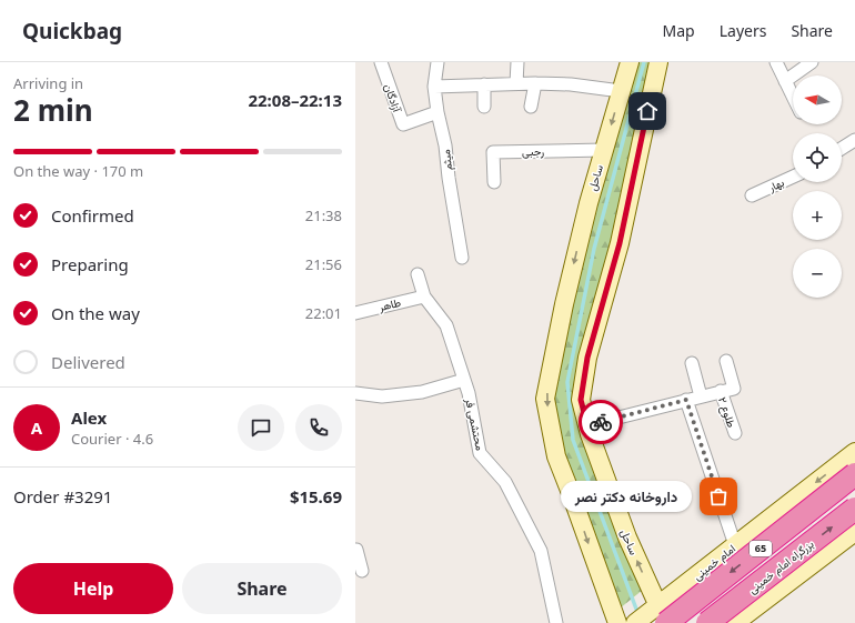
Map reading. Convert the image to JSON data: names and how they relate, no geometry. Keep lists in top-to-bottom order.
{
  "streets": {
    "highway": ["65", "بزرگراه امام خمینی"],
    "street": [
      "آزادگان",
      "رجبی",
      "میثم",
      "ساحل",
      "بهار",
      "طاهر",
      "طلوع ۲",
      "محتشمی فر",
      "امام خمینی"
    ]
  },
  "crossings": [
    ["آزادگان", "میثم"],
    ["رجبی", "ساحل"],
    ["ساحل", "65"],
    ["ساحل", "امام خمینی"],
    ["طاهر", "محتشمی فر"],
    ["65", "امام خمینی"]
  ],
  "places": ["داروخانه دکتر نصر"],
  "north": "left",
  "page": {
    "header": "Quickbag",
    "nav": ["Map", "Layers", "Share"],
    "heading": ["2 min", "Arriving in", "22:08–22:13"],
    "panel": [
      "Alex",
      "Courier · 4.6",
      "Order #3291",
      "$15.69"
    ],
    "map_buttons": ["+", "−"],
    "bar": "On the way · 170 m",
    "list": [
      ["Confirmed", "21:38"],
      ["Preparing", "21:56"],
      ["On the way", "22:01"],
      "Delivered"
    ],
    "round": "A",
    "bubble": "داروخانه دکتر نصر",
    "buttons": ["Help", "Share"]
  }
}
